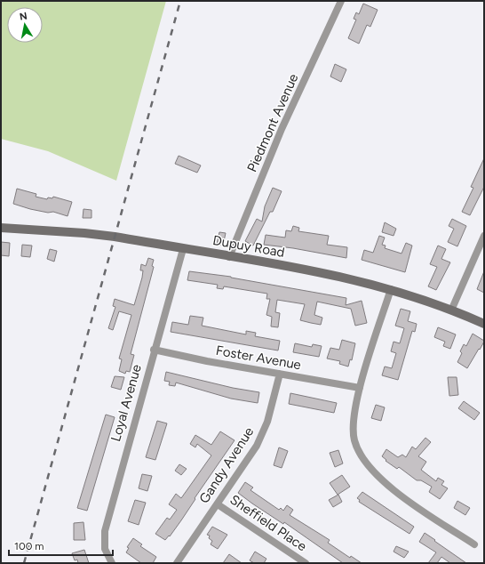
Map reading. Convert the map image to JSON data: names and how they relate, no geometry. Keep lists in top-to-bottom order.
{
  "streets": {
    "street": [
      "Piedmont Avenue",
      "Dupuy Road",
      "Foster Avenue",
      "Loyal Avenue",
      "Gandy Avenue",
      "Sheffield Place"
    ]
  },
  "crossings": [
    ["Piedmont Avenue", "Dupuy Road"],
    ["Dupuy Road", "Loyal Avenue"],
    ["Foster Avenue", "Loyal Avenue"],
    ["Foster Avenue", "Gandy Avenue"],
    ["Gandy Avenue", "Sheffield Place"]
  ],
  "scale_bar": "100 m",
  "north": "top"
}
